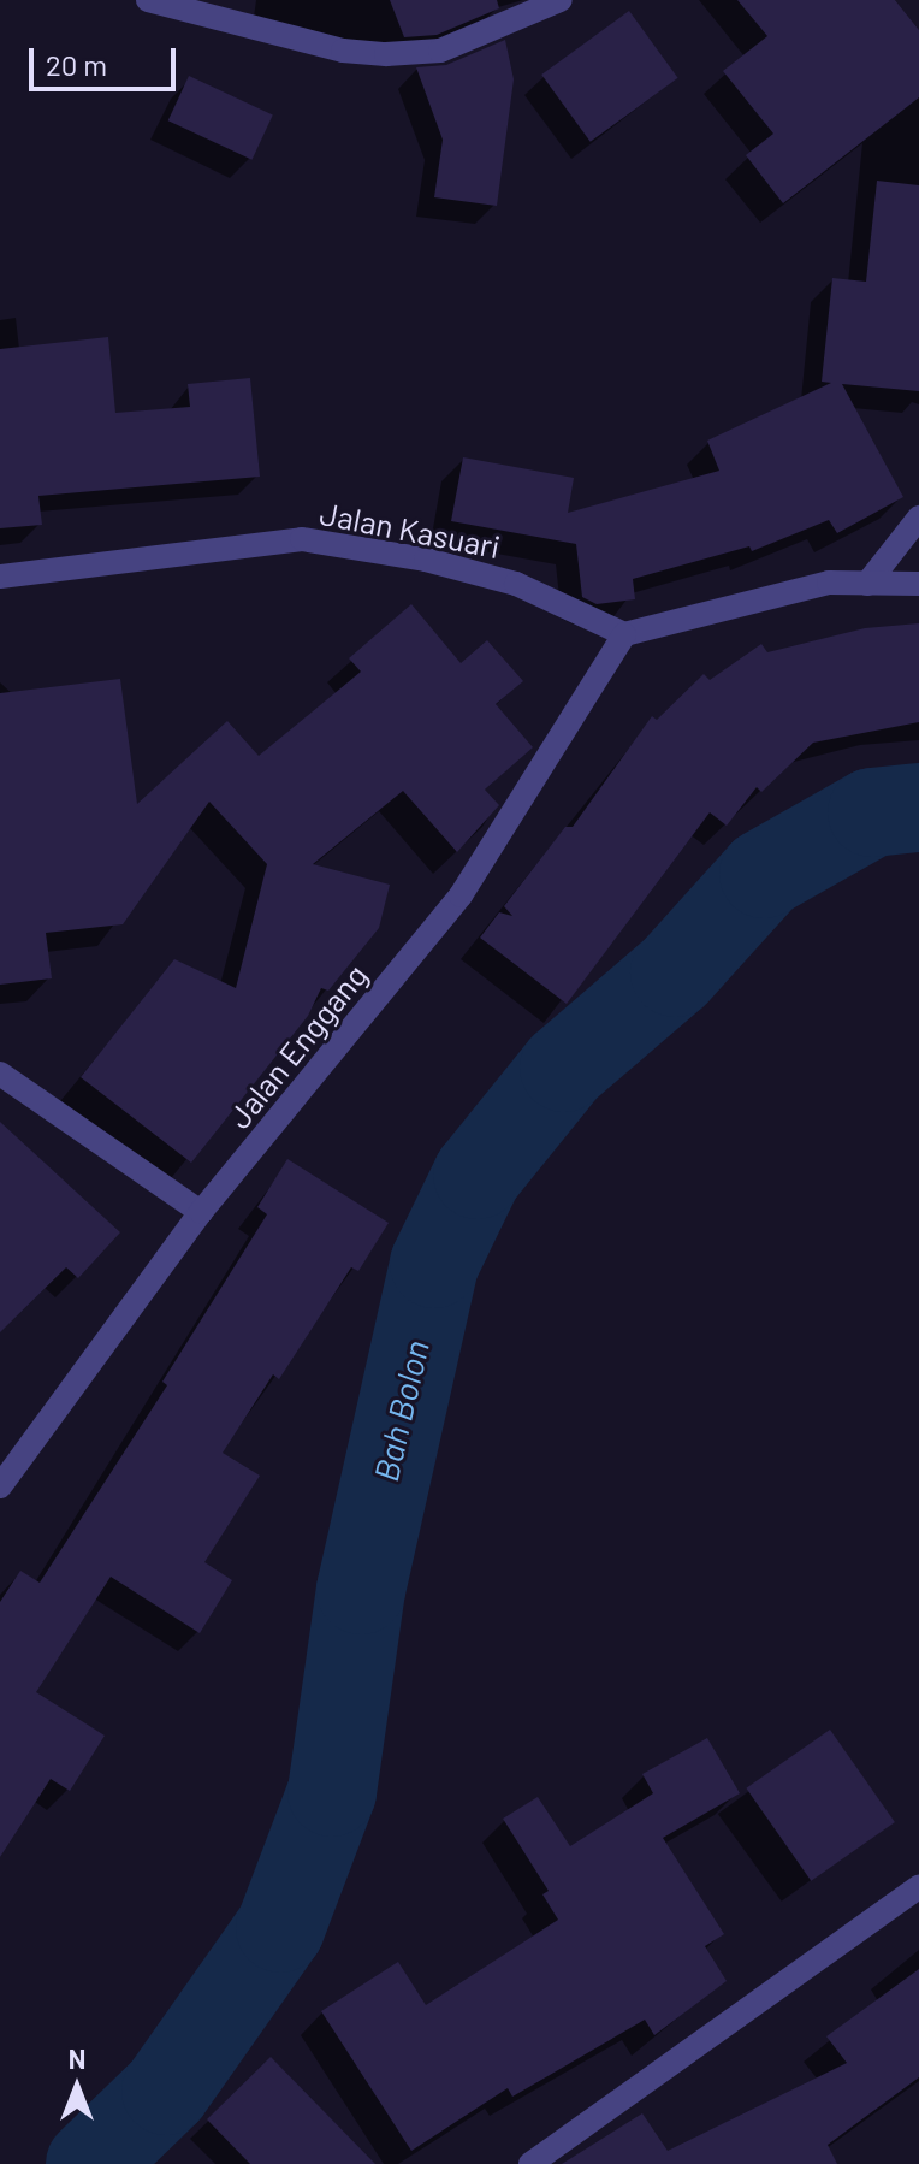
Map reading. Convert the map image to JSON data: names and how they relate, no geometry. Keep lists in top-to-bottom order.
{
  "streets": {
    "street": ["Jalan Kasuari", "Jalan Enggang"]
  },
  "crossings": [
    ["Jalan Kasuari", "Jalan Enggang"]
  ],
  "water": ["Bah Bolon"],
  "scale_bar": "20 m",
  "north": "top"
}
